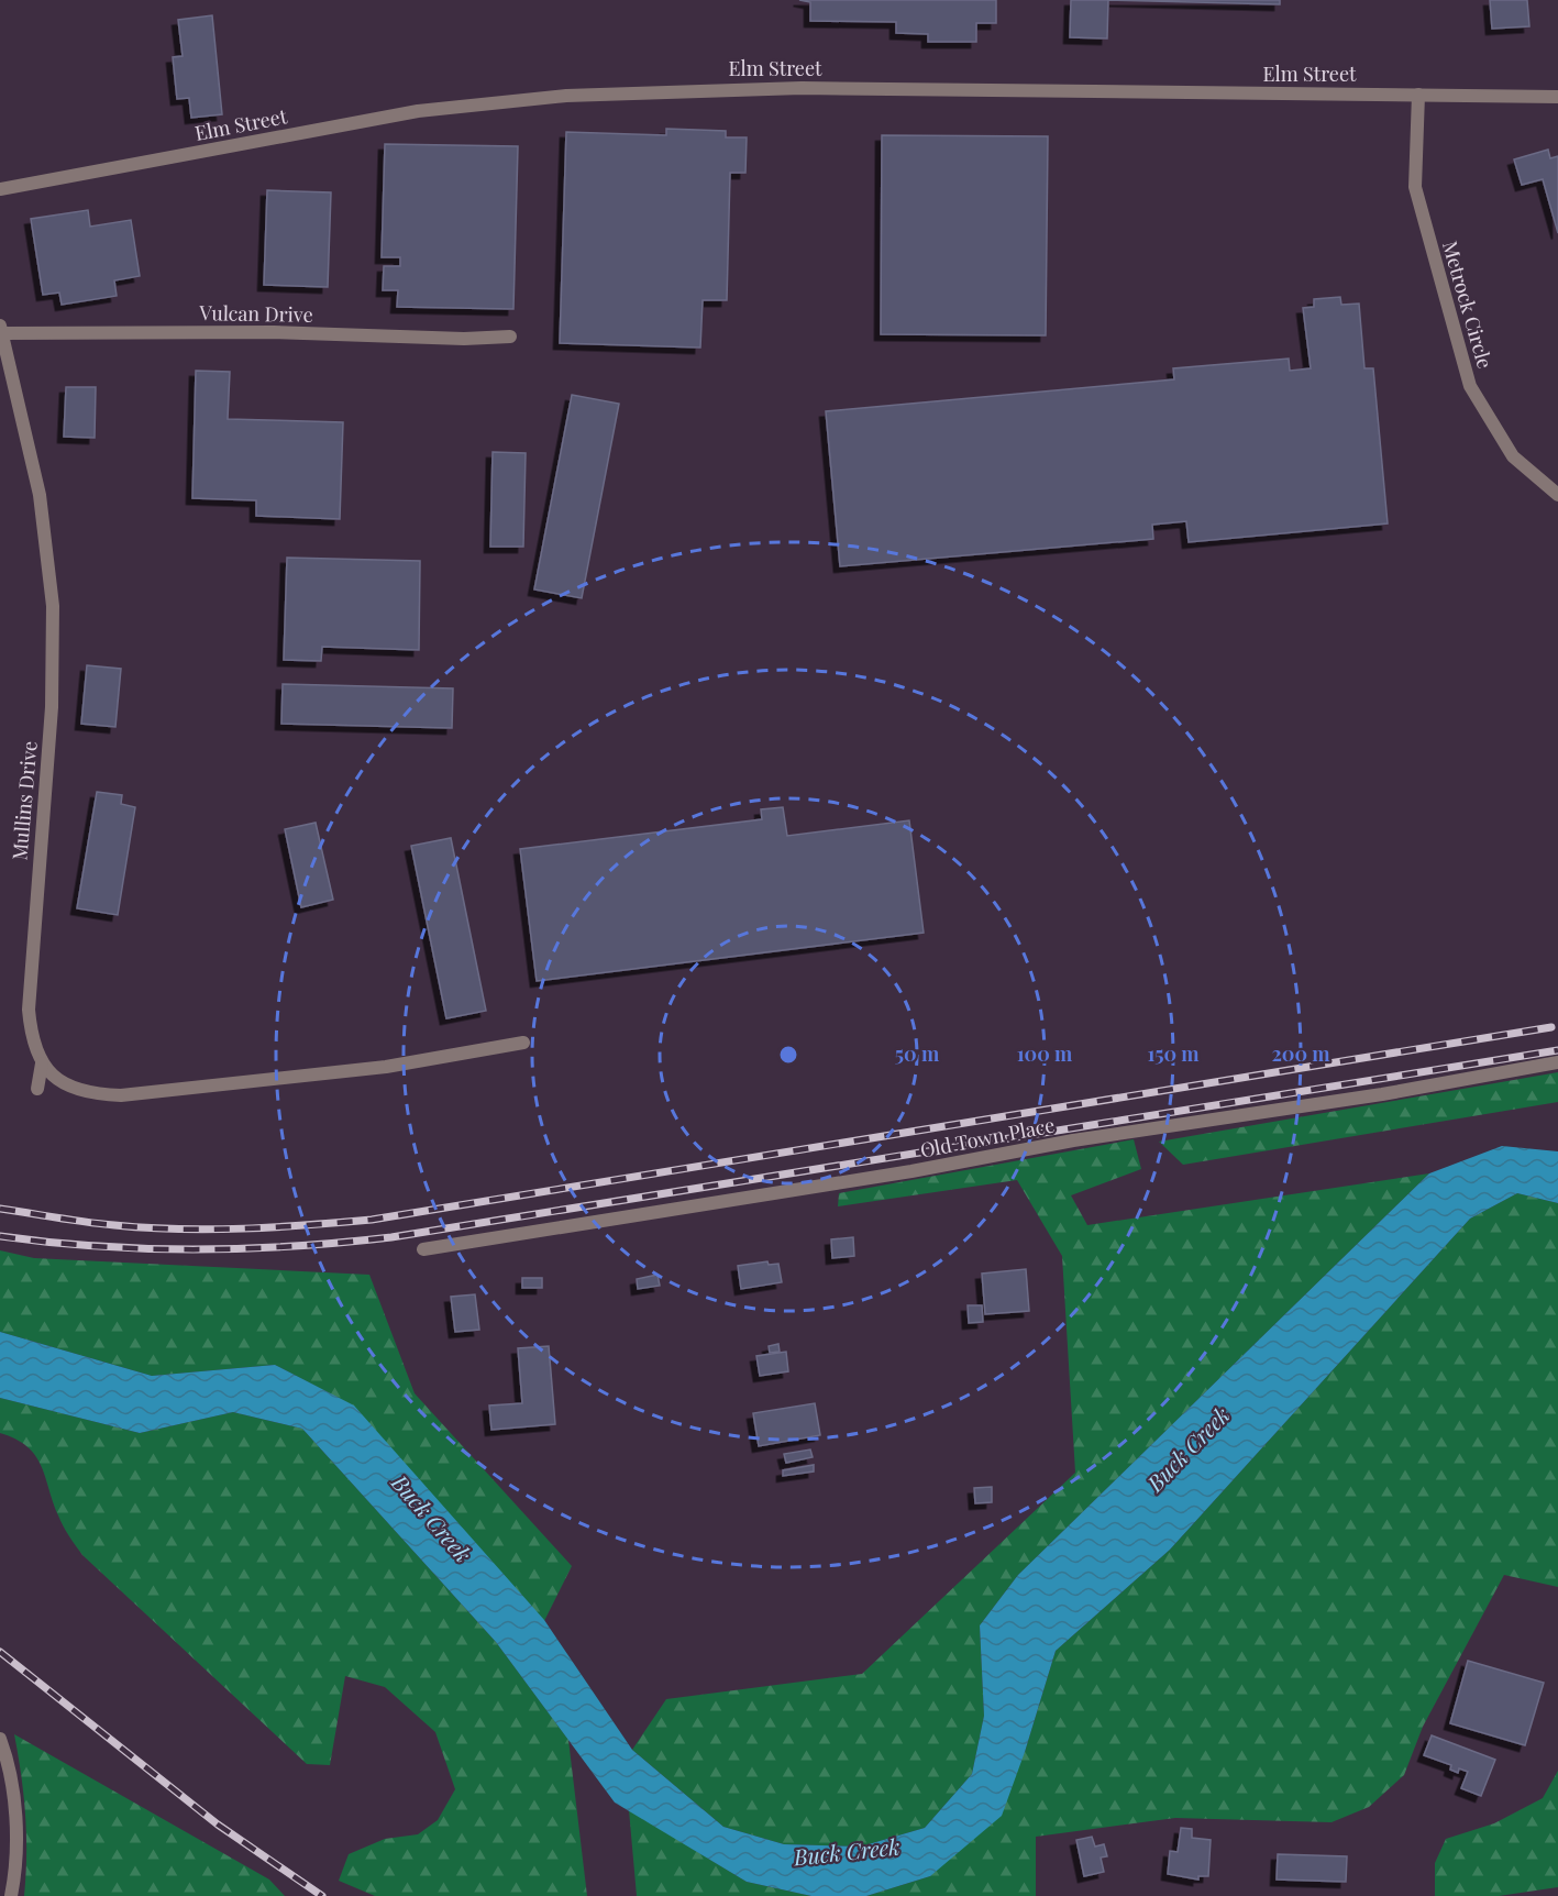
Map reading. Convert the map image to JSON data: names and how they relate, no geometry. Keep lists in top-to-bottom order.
{
  "streets": {
    "street": [
      "Elm Street",
      "Metrock Circle",
      "Vulcan Drive",
      "Mullins Drive",
      "Old Town Place"
    ]
  },
  "crossings": [
    ["Elm Street", "Metrock Circle"],
    ["Vulcan Drive", "Mullins Drive"]
  ],
  "water": ["Buck Creek"],
  "rings": [
    "50 m",
    "100 m",
    "150 m",
    "200 m"
  ]
}
